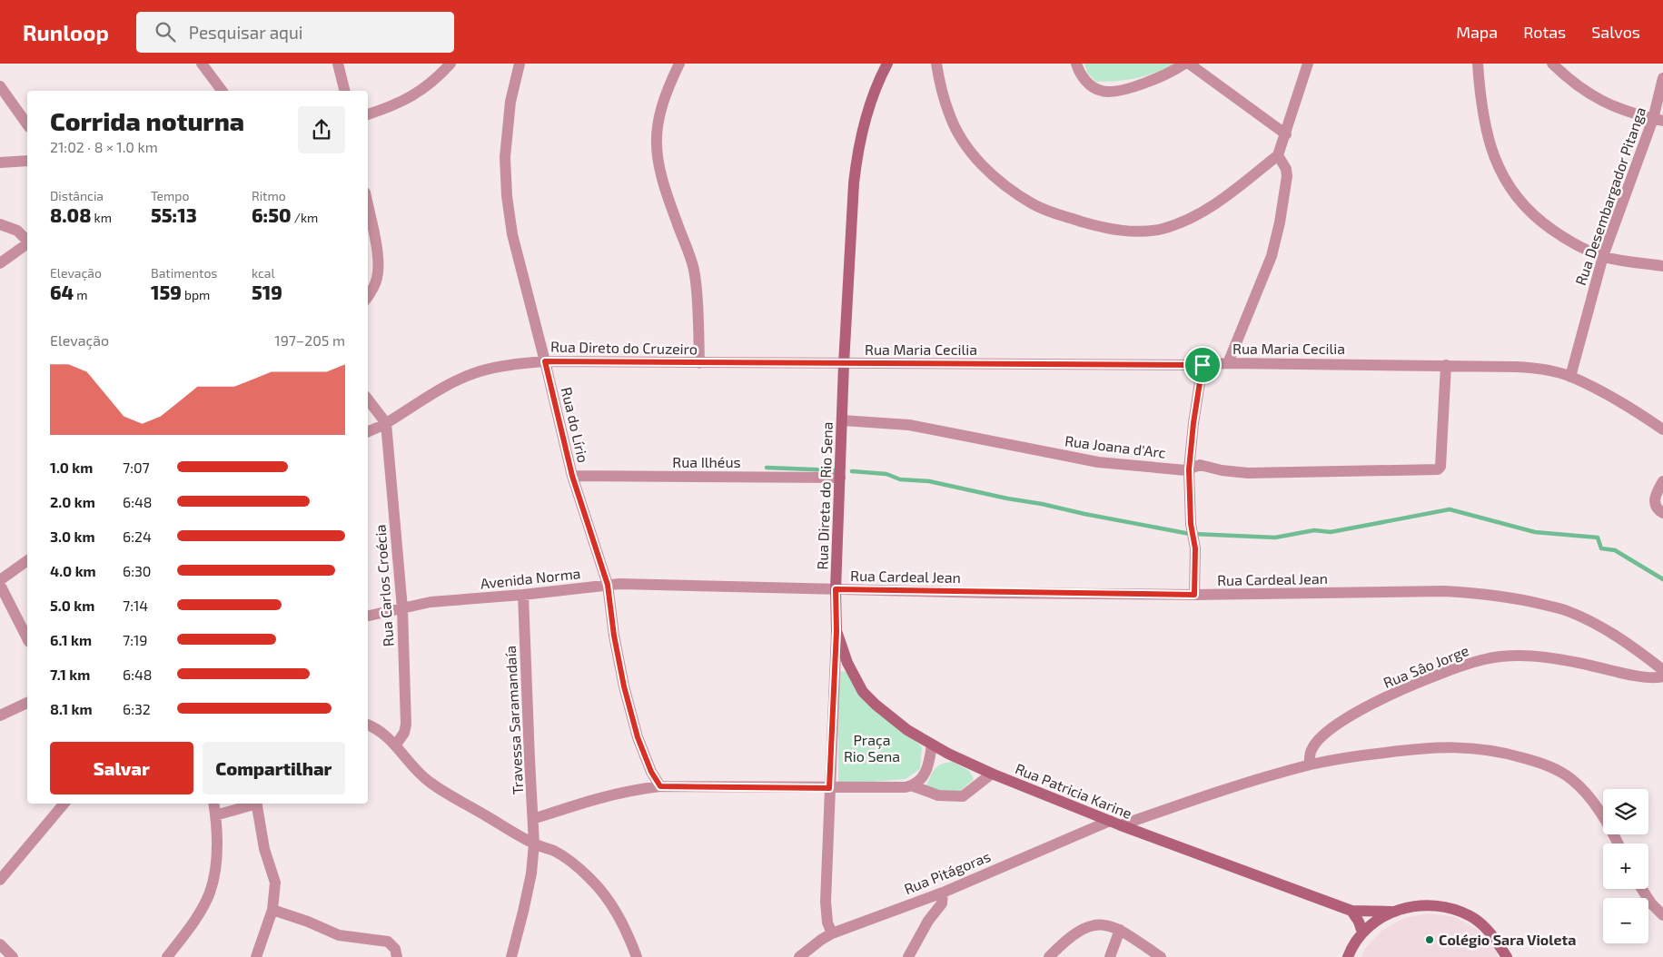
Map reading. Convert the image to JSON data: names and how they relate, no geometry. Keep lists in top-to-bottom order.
{
  "streets": {
    "main road": ["Rua Direta do Rio Sena", "Rua Patricia Karine"],
    "street": [
      "Rua Desembargador Pitanga",
      "Rua Direto do Cruzeiro",
      "Rua Maria Cecilia",
      "Rua do Lírio",
      "Rua Joana d'Arc",
      "Rua Ilhéus",
      "Rua Cardeal Jean",
      "Avenida Norma",
      "Rua Carlos Croécia",
      "Rua Sâo Jorge",
      "Travessa Saramandaía",
      "Rua Pitágoras"
    ]
  },
  "crossings": [
    ["Rua Desembargador Pitanga", "Rua Maria Cecilia"],
    ["Rua Direto do Cruzeiro", "Rua Maria Cecilia"],
    ["Rua Direto do Cruzeiro", "Rua do Lírio"],
    ["Rua Direto do Cruzeiro", "Rua Direta do Rio Sena"],
    ["Rua Direto do Cruzeiro", "Rua Carlos Croécia"],
    ["Rua Maria Cecilia", "Rua Joana d'Arc"],
    ["Rua Maria Cecilia", "Rua Direta do Rio Sena"],
    ["Rua do Lírio", "Rua Ilhéus"],
    ["Rua do Lírio", "Avenida Norma"],
    ["Rua Joana d'Arc", "Rua Direta do Rio Sena"],
    ["Rua Ilhéus", "Rua Direta do Rio Sena"],
    ["Rua Direta do Rio Sena", "Rua Cardeal Jean"],
    ["Rua Direta do Rio Sena", "Avenida Norma"],
    ["Rua Direta do Rio Sena", "Rua Patricia Karine"],
    ["Rua Direta do Rio Sena", "Rua Pitágoras"],
    ["Rua Cardeal Jean", "Avenida Norma"],
    ["Avenida Norma", "Rua Carlos Croécia"],
    ["Avenida Norma", "Travessa Saramandaía"],
    ["Rua Sâo Jorge", "Rua Pitágoras"],
    ["Rua Patricia Karine", "Rua Pitágoras"]
  ],
  "parks": ["Praça Rio Sena"],
  "places": ["Colégio Sara Violeta"],
  "page": {
    "header": "Runloop",
    "search": "Pesquisar aqui",
    "nav": ["Mapa", "Rotas", "Salvos"],
    "heading": ["Corrida noturna", "21:02 · 8 × 1.0 km"],
    "stats": [
      ["Distância", "8.08 km"],
      ["Tempo", "55:13"],
      ["Ritmo", "6:50 /km"],
      ["Elevação", "64 m"],
      ["Batimentos", "159 bpm"],
      ["kcal", "519"]
    ],
    "chart": ["Elevação", "197–205 m"],
    "list": [
      {
        "name": "1.0 km",
        "note": "7:07"
      },
      {
        "name": "2.0 km",
        "note": "6:48"
      },
      {
        "name": "3.0 km",
        "note": "6:24"
      },
      {
        "name": "4.0 km",
        "note": "6:30"
      },
      {
        "name": "5.0 km",
        "note": "7:14"
      },
      {
        "name": "6.1 km",
        "note": "7:19"
      },
      {
        "name": "7.1 km",
        "note": "6:48"
      },
      {
        "name": "8.1 km",
        "note": "6:32"
      }
    ],
    "buttons": ["Salvar", "Compartilhar"],
    "map_buttons": ["+", "−"]
  }
}
